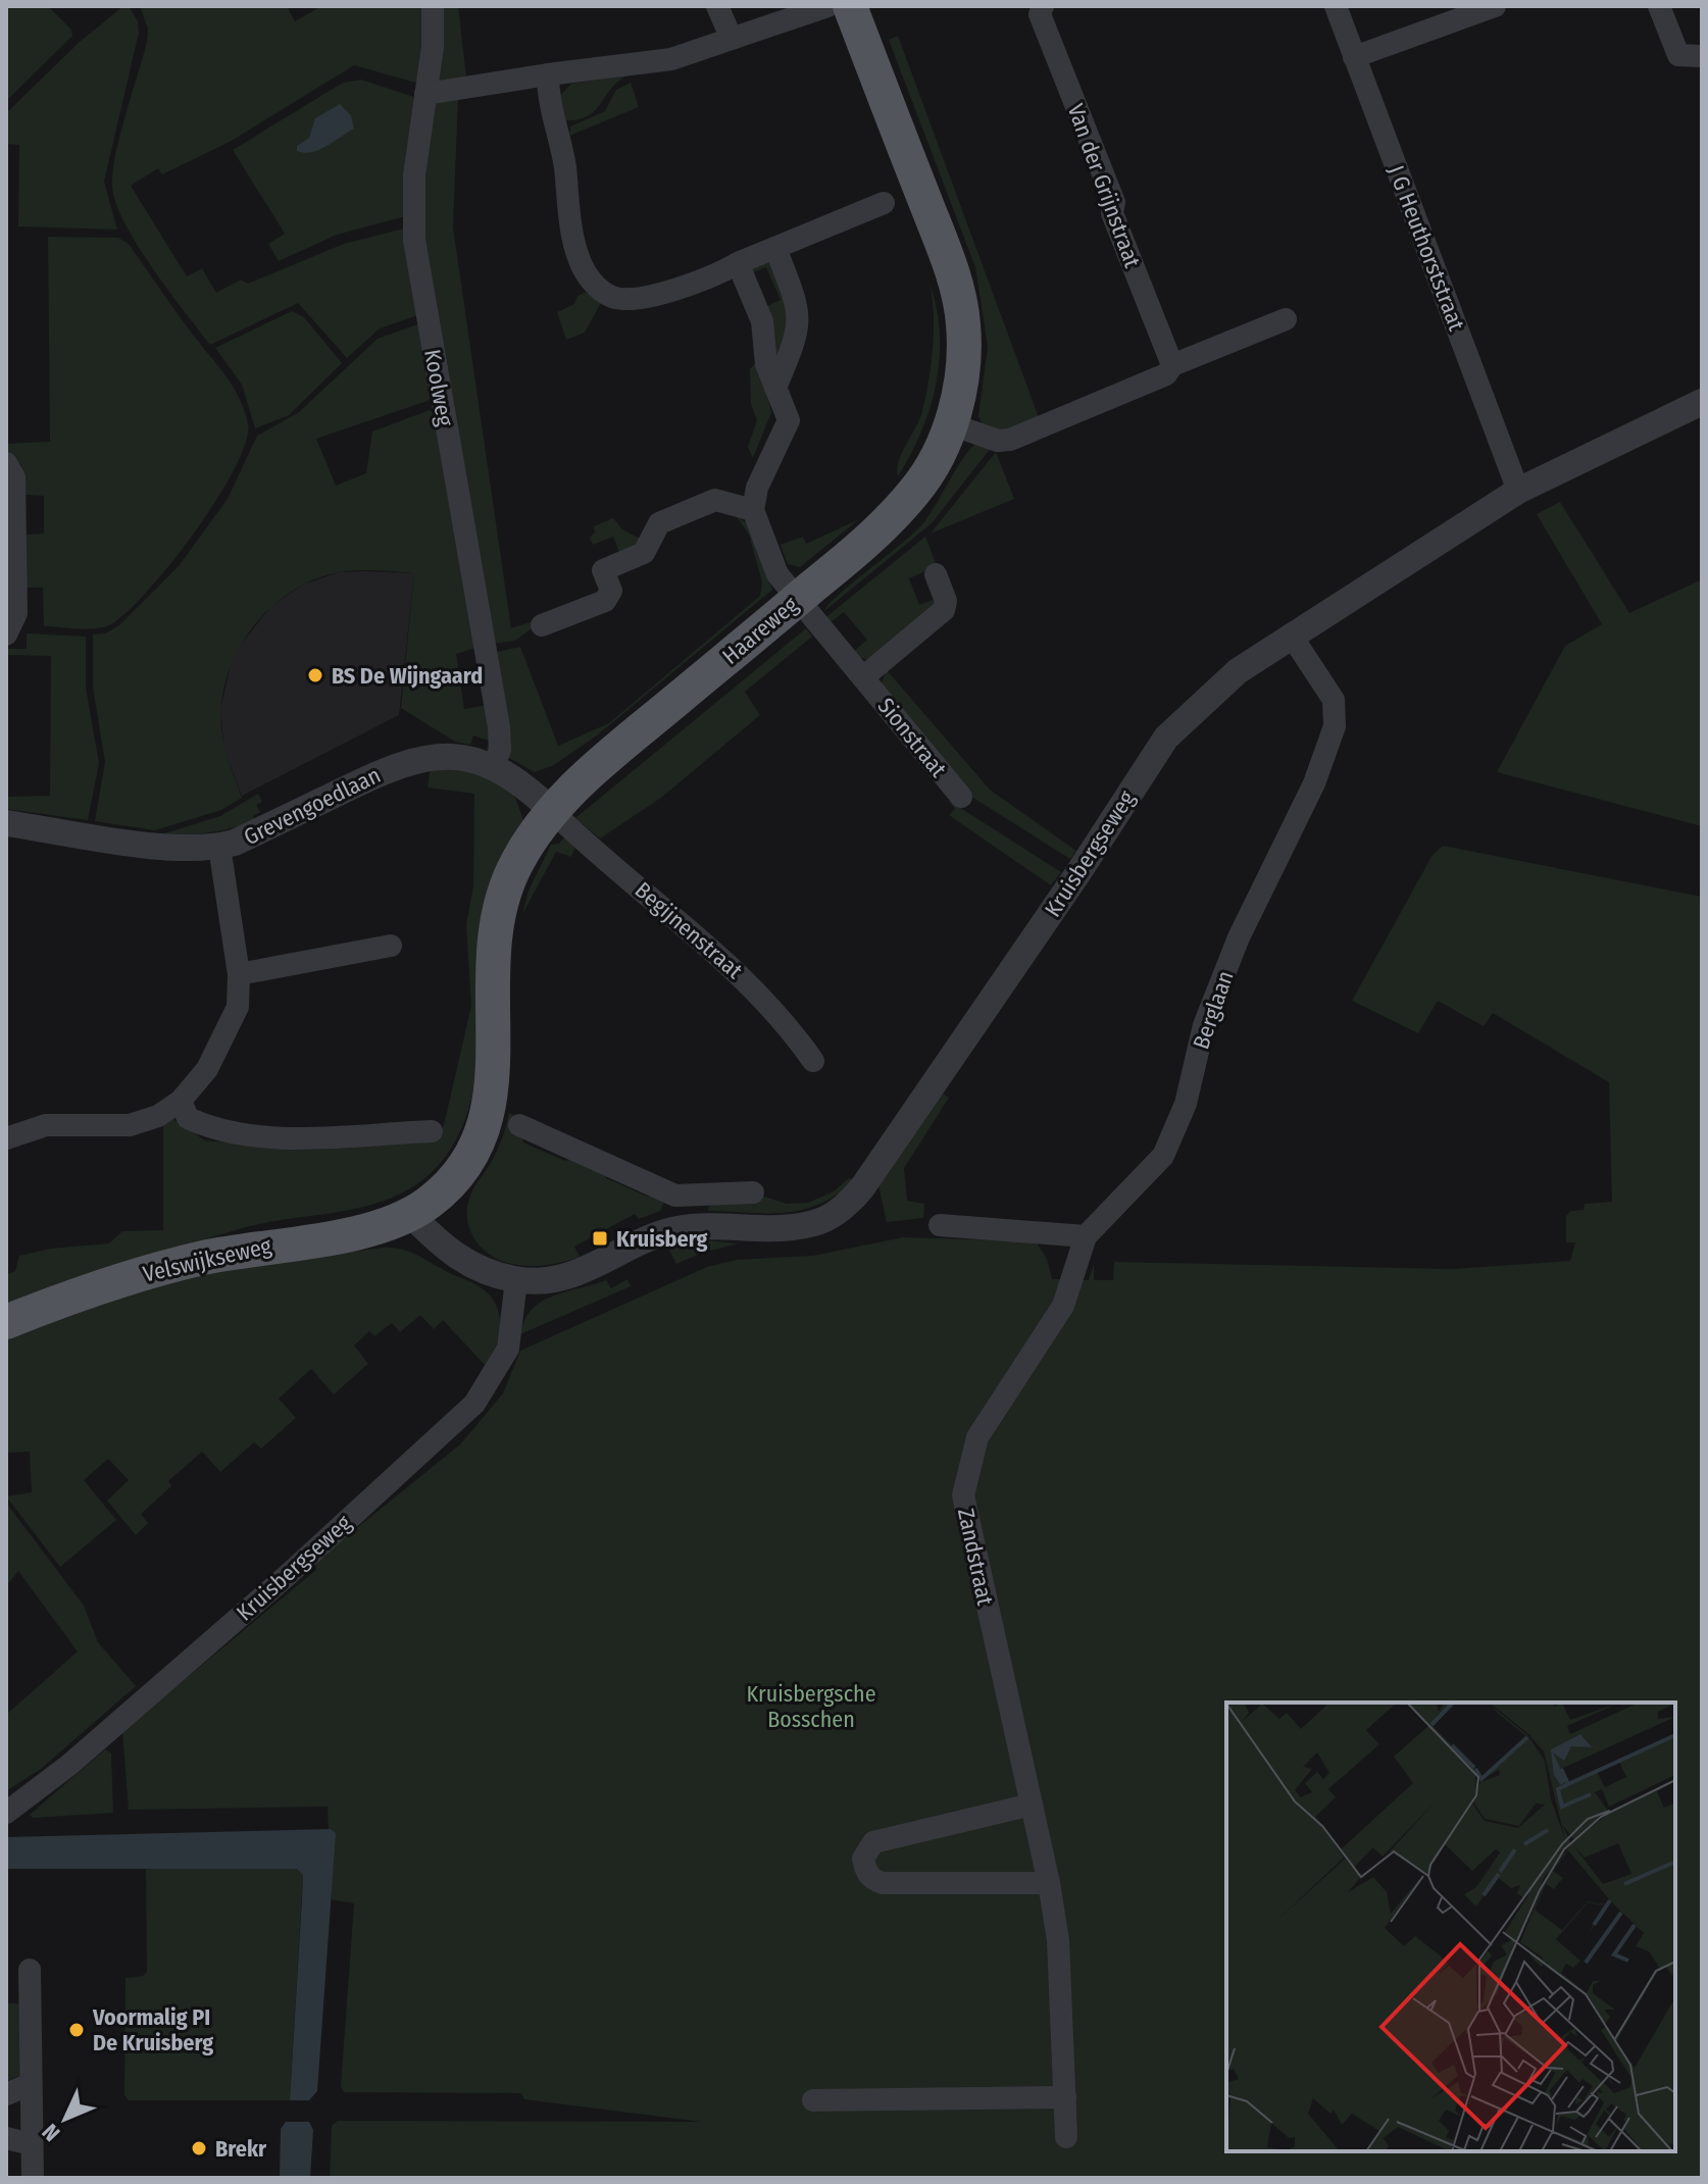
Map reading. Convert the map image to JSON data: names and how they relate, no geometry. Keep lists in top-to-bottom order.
{
  "streets": {
    "main road": ["Haareweg", "Velswijkseweg"],
    "street": [
      "Van der Grijnstraat",
      "J G Heuthorststraat",
      "Koolweg",
      "Sionstraat",
      "Grevengoedlaan",
      "Kruisbergseweg",
      "Begijnenstraat",
      "Berglaan",
      "Zandstraat"
    ]
  },
  "crossings": [
    ["J G Heuthorststraat", "Kruisbergseweg"],
    ["Koolweg", "Grevengoedlaan"],
    ["Haareweg", "Sionstraat"],
    ["Haareweg", "Grevengoedlaan"],
    ["Haareweg", "Kruisbergseweg"],
    ["Haareweg", "Begijnenstraat"],
    ["Haareweg", "Velswijkseweg"],
    ["Grevengoedlaan", "Begijnenstraat"],
    ["Kruisbergseweg", "Berglaan"],
    ["Kruisbergseweg", "Velswijkseweg"],
    ["Berglaan", "Zandstraat"]
  ],
  "parks": ["Kruisbergsche Bosschen"],
  "places": {
    "other": ["BS De Wijngaard", "Voormalig PI De Kruisberg", "Brekr"],
    "transit": ["Kruisberg"]
  },
  "north": "bottom left"
}
